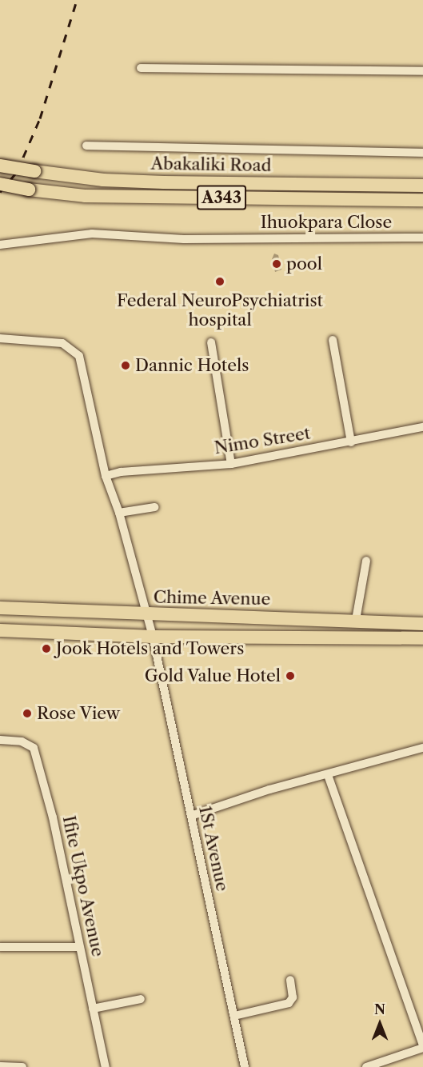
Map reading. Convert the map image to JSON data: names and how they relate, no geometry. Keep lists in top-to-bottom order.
{
  "streets": {
    "main road": ["Abakaliki Road", "A343", "Chime Avenue"],
    "street": [
      "Ihuokpara Close",
      "Nimo Street",
      "1St Avenue",
      "Ifite Ukpo Avenue"
    ]
  },
  "crossings": [
    ["Nimo Street", "1St Avenue"],
    ["Chime Avenue", "1St Avenue"]
  ],
  "places": [
    "pool",
    "Federal NeuroPsychiatrist hospital",
    "Dannic Hotels",
    "Jook Hotels and Towers",
    "Gold Value Hotel",
    "Rose View"
  ],
  "north": "top"
}
